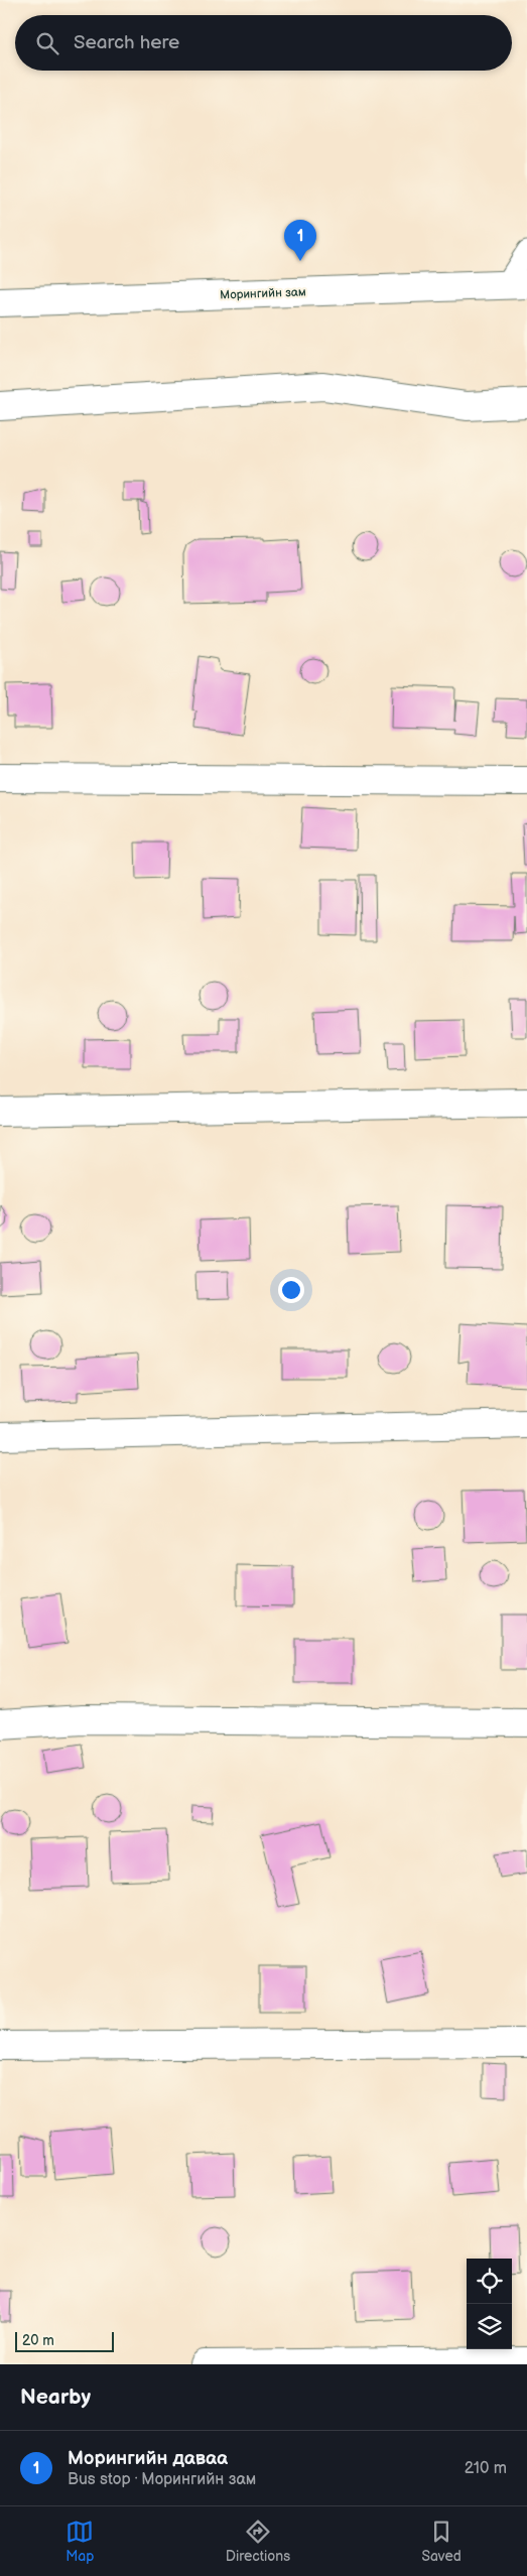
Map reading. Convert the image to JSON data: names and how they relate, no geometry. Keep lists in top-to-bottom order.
{
  "streets": {
    "street": ["Морингийн зам"]
  },
  "scale_bar": "20 m",
  "page": {
    "search": "Search here",
    "pins": "1",
    "scale": "20 m",
    "heading": "Nearby",
    "list": [
      {
        "mark": "1",
        "name": "Морингийн даваа",
        "note": "Bus stop · Морингийн зам",
        "value": "210 m"
      }
    ],
    "nav": ["Map", "Directions", "Saved"]
  }
}
